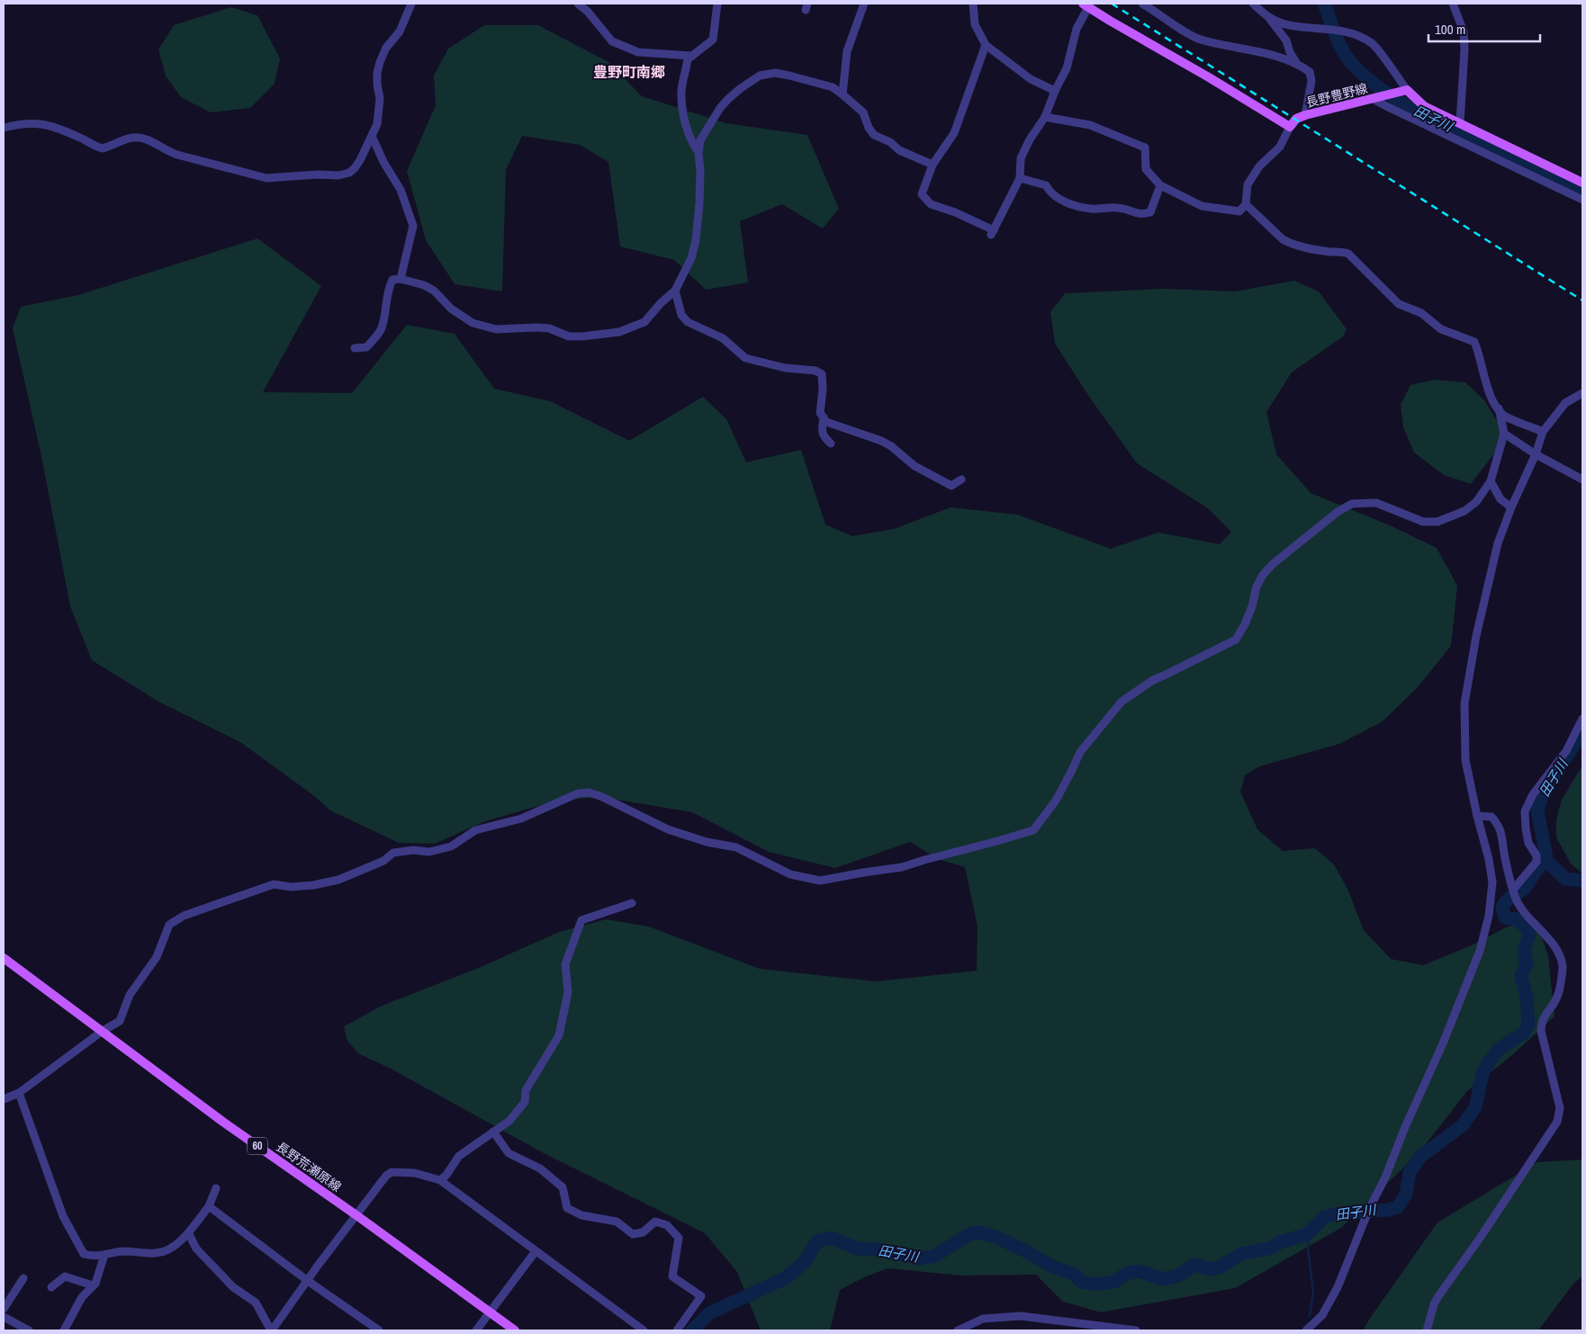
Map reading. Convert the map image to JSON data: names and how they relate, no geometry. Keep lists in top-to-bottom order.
{
  "streets": {
    "main road": ["長野豊野線", "60", "長野荒瀬原線"]
  },
  "districts": ["豊野町南郷"],
  "water": ["田子川"],
  "scale_bar": "100 m"
}
